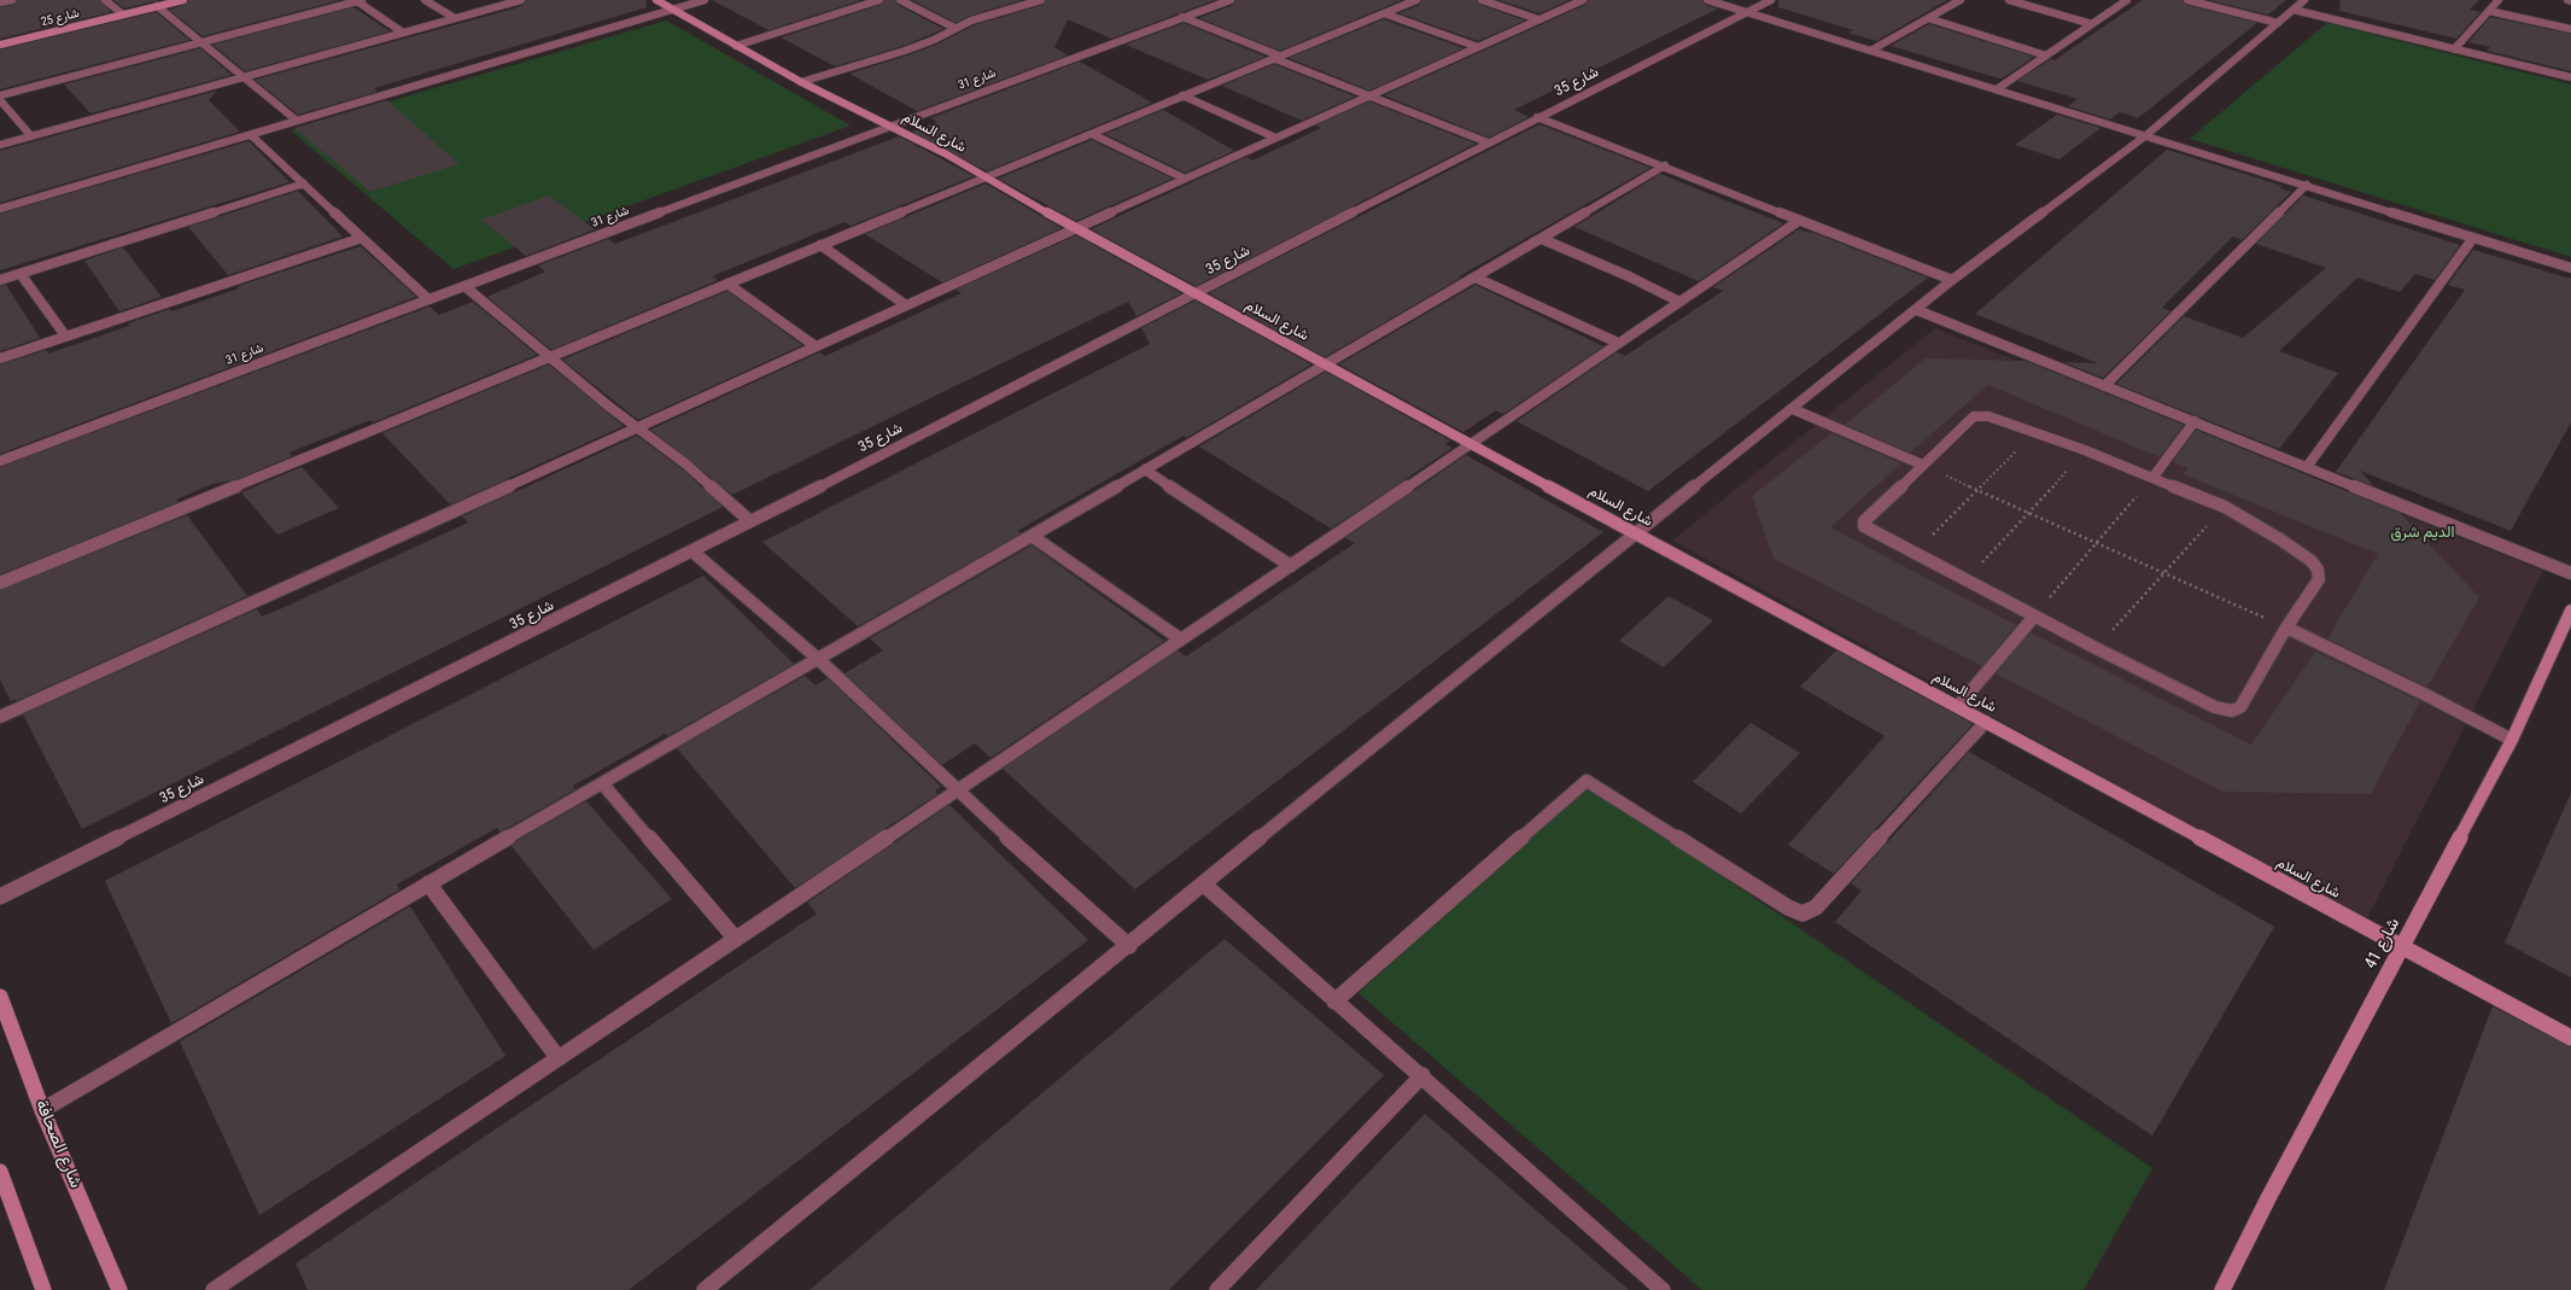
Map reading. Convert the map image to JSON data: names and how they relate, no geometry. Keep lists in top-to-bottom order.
{
  "streets": {
    "street": [
      "شارع 25",
      "شارع 31",
      "شارع 35",
      "شارع السلام",
      "شارع 41",
      "شارع الصحافة"
    ]
  },
  "crossings": [
    ["شارع 31", "شارع السلام"],
    ["شارع 35", "شارع السلام"],
    ["شارع السلام", "شارع 41"]
  ],
  "districts": ["الديم شرق"]
}
